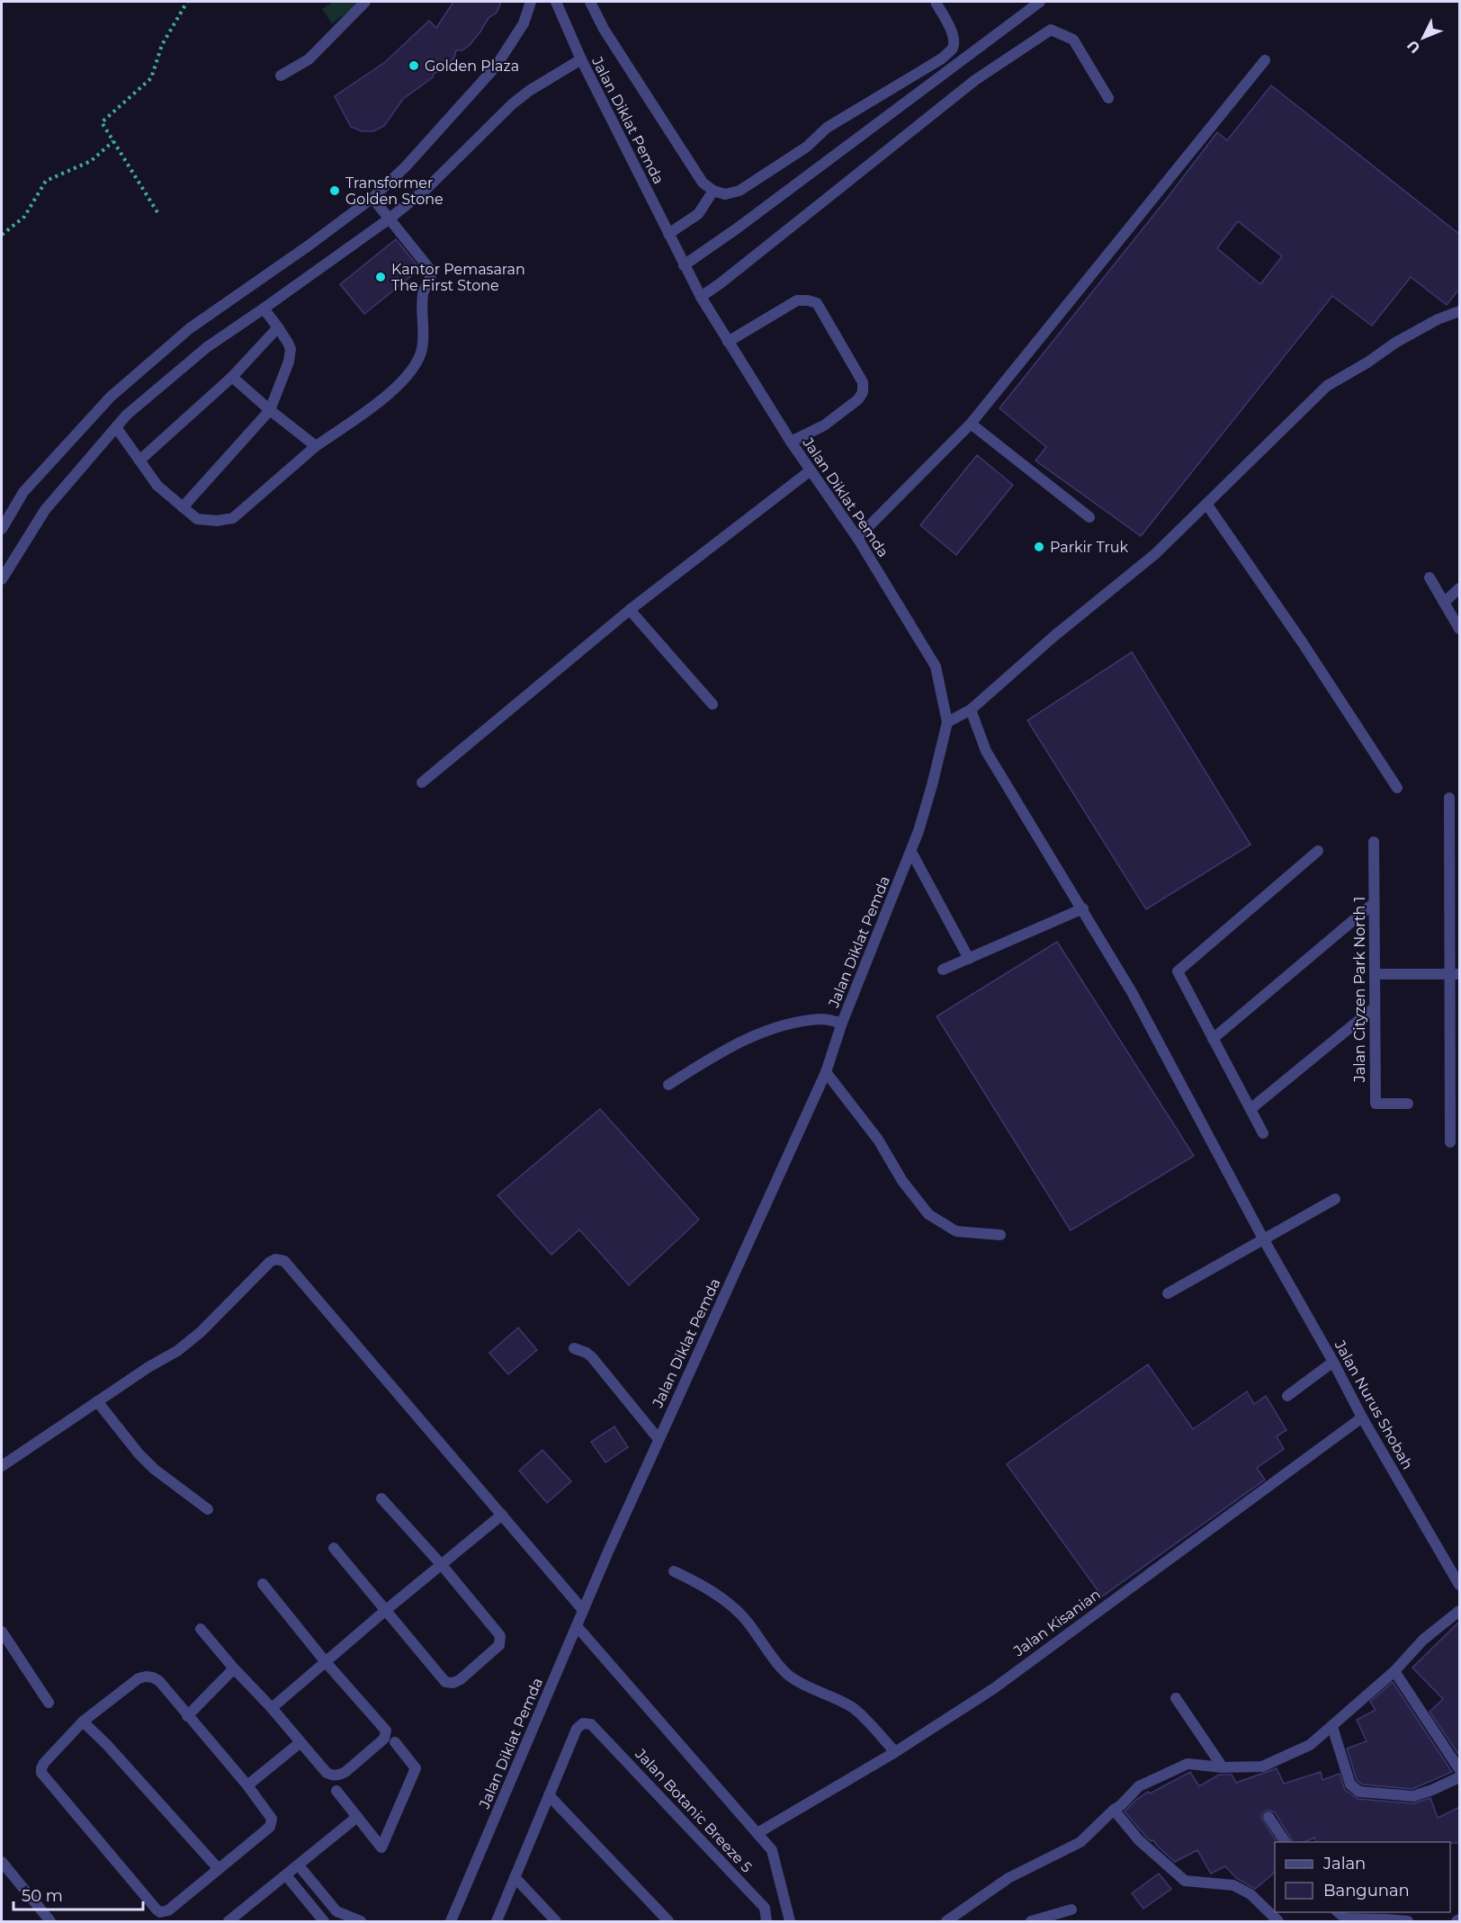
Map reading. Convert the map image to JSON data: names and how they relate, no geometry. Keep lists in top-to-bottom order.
{
  "streets": {
    "street": [
      "Jalan Diklat Pemda",
      "Jalan Cityzen Park North 1",
      "Jalan Nurus Shobah",
      "Jalan Kisanian",
      "Jalan Botanic Breeze 5"
    ]
  },
  "crossings": [
    ["Jalan Nurus Shobah", "Jalan Kisanian"]
  ],
  "places": [
    "Golden Plaza",
    "Transformer Golden Stone",
    "Kantor Pemasaran The First Stone",
    "Parkir Truk"
  ],
  "legend": ["Jalan", "Bangunan"],
  "scale_bar": "50 m",
  "north": "bottom left"
}
